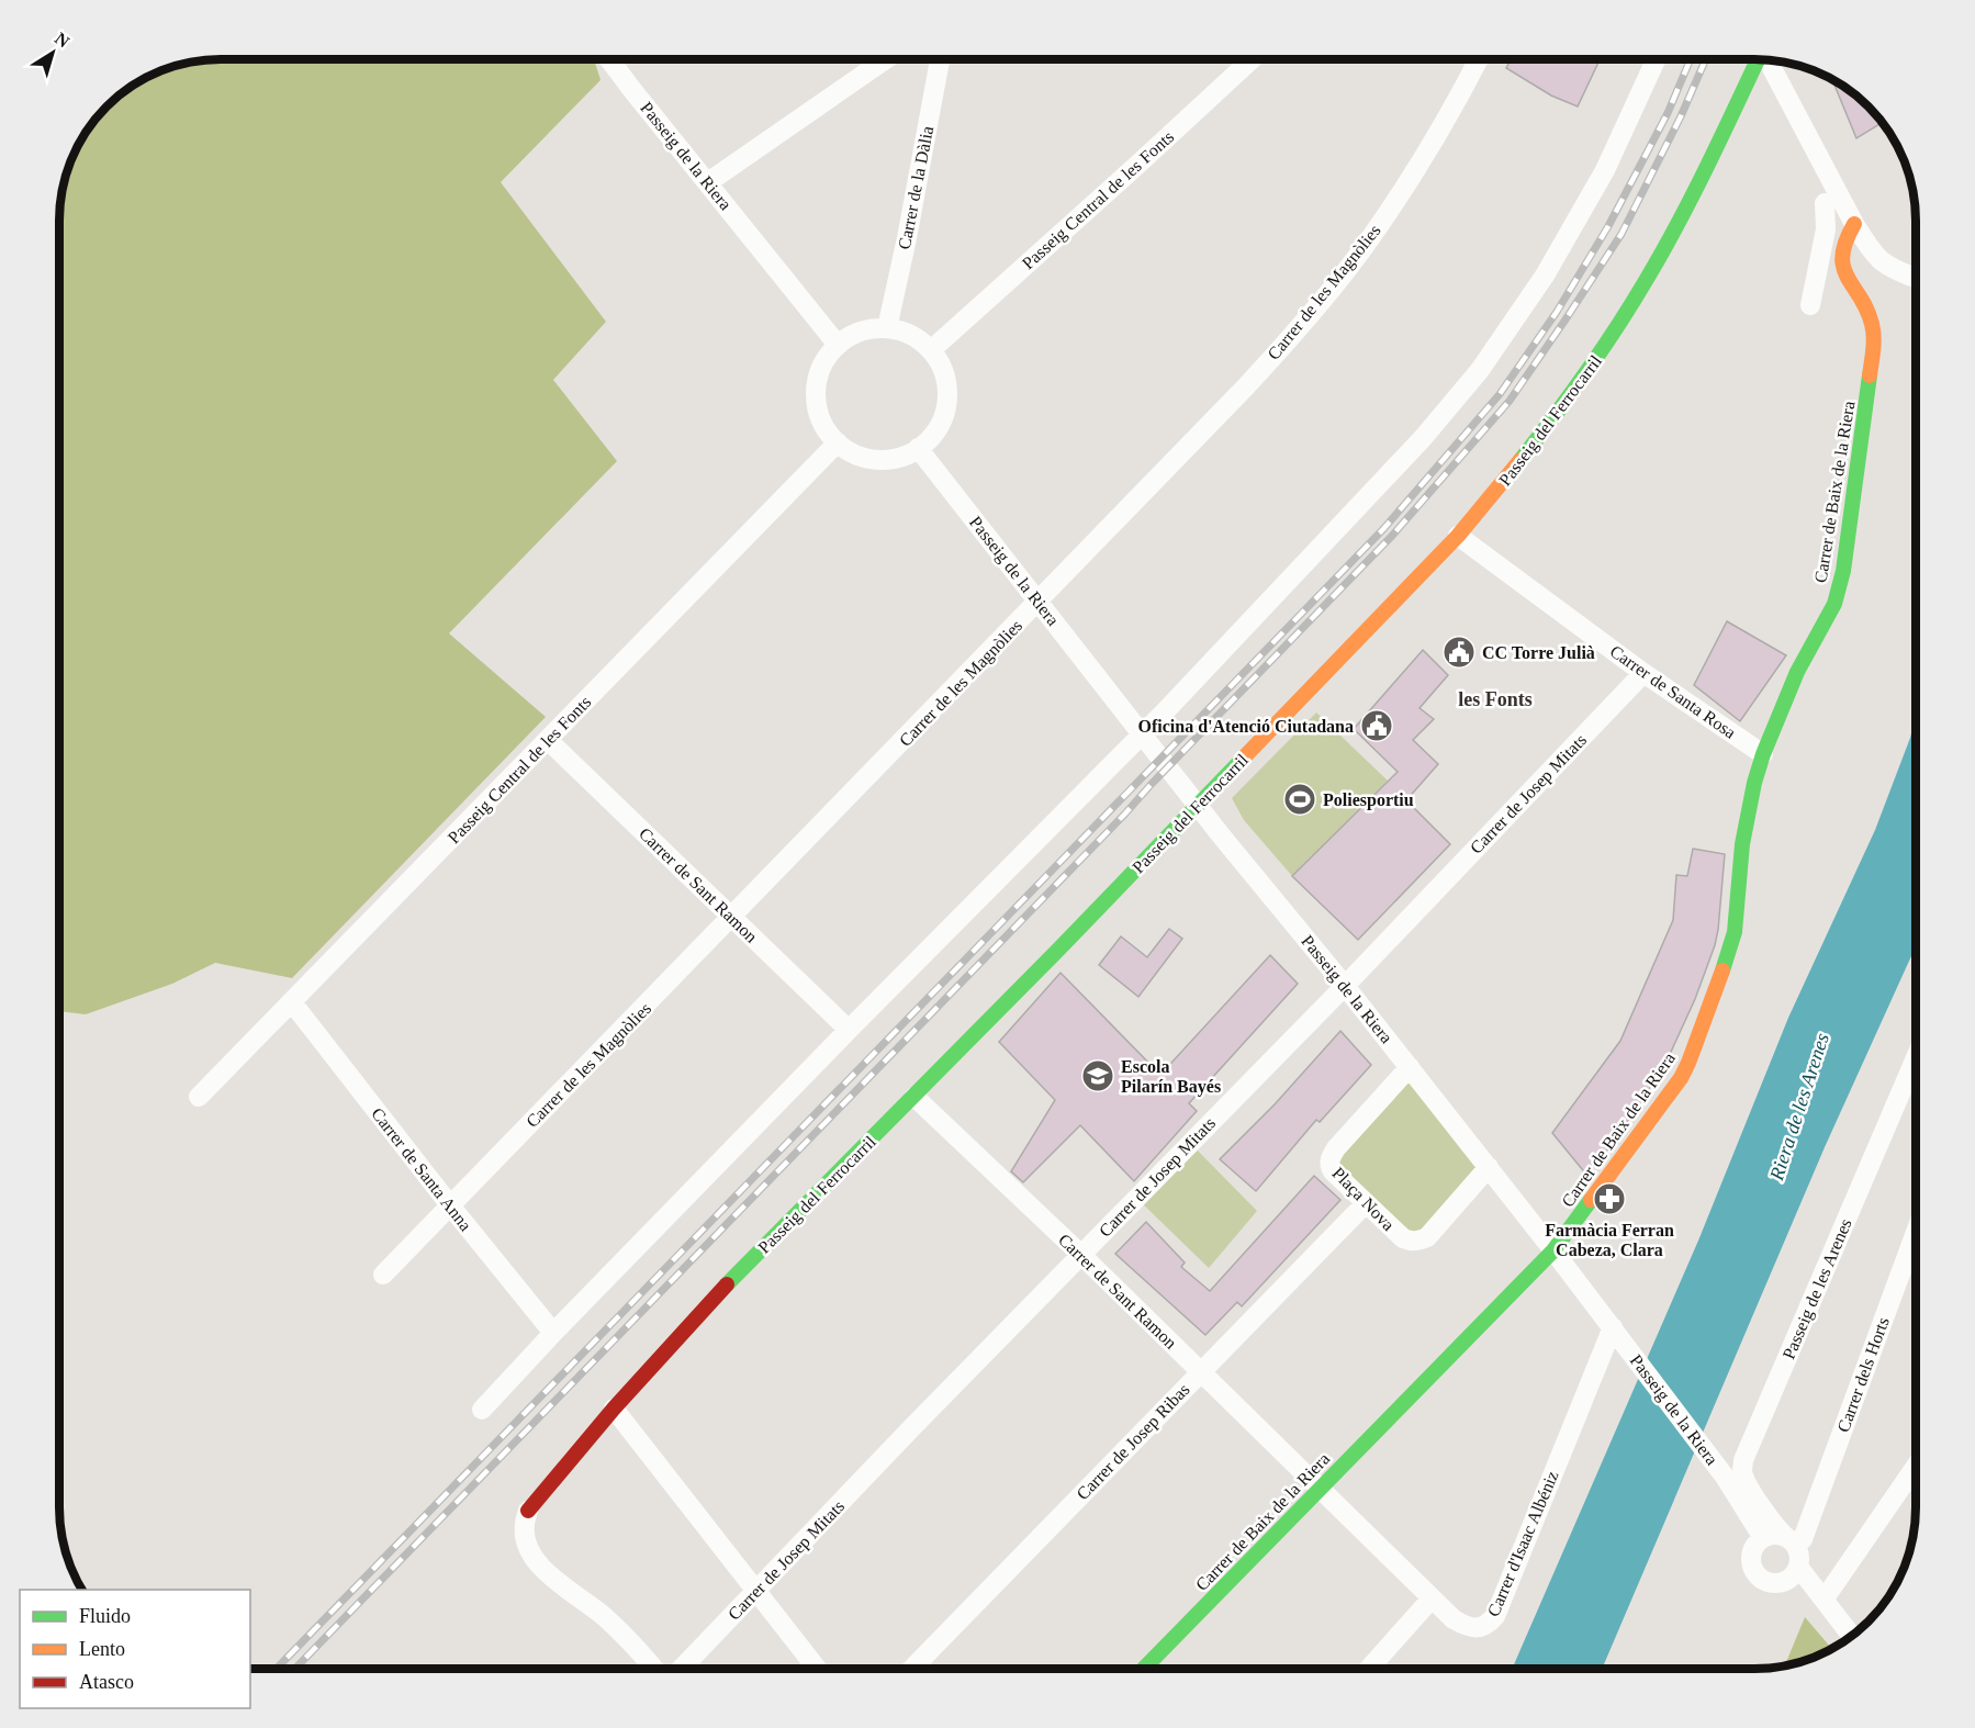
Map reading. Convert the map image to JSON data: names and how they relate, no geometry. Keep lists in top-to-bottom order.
{
  "streets": {
    "street": [
      "Passeig de la Riera",
      "Carrer de la Dàlia",
      "Passeig Central de les Fonts",
      "Carrer de les Magnòlies",
      "Passeig del Ferrocarril",
      "Carrer de Baix de la Riera",
      "Carrer de Santa Rosa",
      "Carrer de Josep Mitats",
      "Carrer de Sant Ramon",
      "Carrer de Santa Anna",
      "Plaça Nova",
      "Passeig de les Arenes",
      "Carrer dels Horts",
      "Carrer de Josep Ribas",
      "Carrer d'Isaac Albéniz"
    ]
  },
  "crossings": [
    ["Passeig de la Riera", "Carrer de la Dàlia"],
    ["Passeig de la Riera", "Passeig Central de les Fonts"],
    ["Passeig de la Riera", "Carrer de les Magnòlies"],
    ["Passeig de la Riera", "Carrer de Baix de la Riera"],
    ["Passeig de la Riera", "Carrer de Josep Mitats"],
    ["Passeig de la Riera", "Plaça Nova"],
    ["Passeig de la Riera", "Passeig de les Arenes"],
    ["Passeig de la Riera", "Carrer dels Horts"],
    ["Passeig de la Riera", "Carrer d'Isaac Albéniz"],
    ["Carrer de la Dàlia", "Passeig Central de les Fonts"],
    ["Passeig Central de les Fonts", "Carrer de Sant Ramon"],
    ["Passeig Central de les Fonts", "Carrer de Santa Anna"],
    ["Carrer de les Magnòlies", "Carrer de Sant Ramon"],
    ["Carrer de les Magnòlies", "Carrer de Santa Anna"],
    ["Passeig del Ferrocarril", "Carrer de Santa Rosa"],
    ["Passeig del Ferrocarril", "Carrer de Sant Ramon"],
    ["Carrer de Baix de la Riera", "Carrer de Santa Rosa"],
    ["Carrer de Baix de la Riera", "Carrer de Sant Ramon"],
    ["Carrer de Baix de la Riera", "Carrer d'Isaac Albéniz"],
    ["Carrer de Santa Rosa", "Carrer de Josep Mitats"],
    ["Carrer de Josep Mitats", "Carrer de Sant Ramon"],
    ["Carrer de Sant Ramon", "Carrer de Josep Ribas"],
    ["Carrer de Sant Ramon", "Carrer d'Isaac Albéniz"],
    ["Plaça Nova", "Carrer de Josep Ribas"],
    ["Passeig de les Arenes", "Carrer dels Horts"]
  ],
  "districts": ["les Fonts"],
  "water": ["Riera de les Arenes"],
  "places": {
    "public building": ["CC Torre Julià", "Oficina d'Atenció Ciutadana"],
    "sports": ["Poliesportiu"],
    "school or university": ["Escola Pilarín Bayés"],
    "pharmacy": ["Farmàcia Ferran Cabeza, Clara"]
  },
  "legend": ["Fluido", "Lento", "Atasco"],
  "north": "top right"
}
